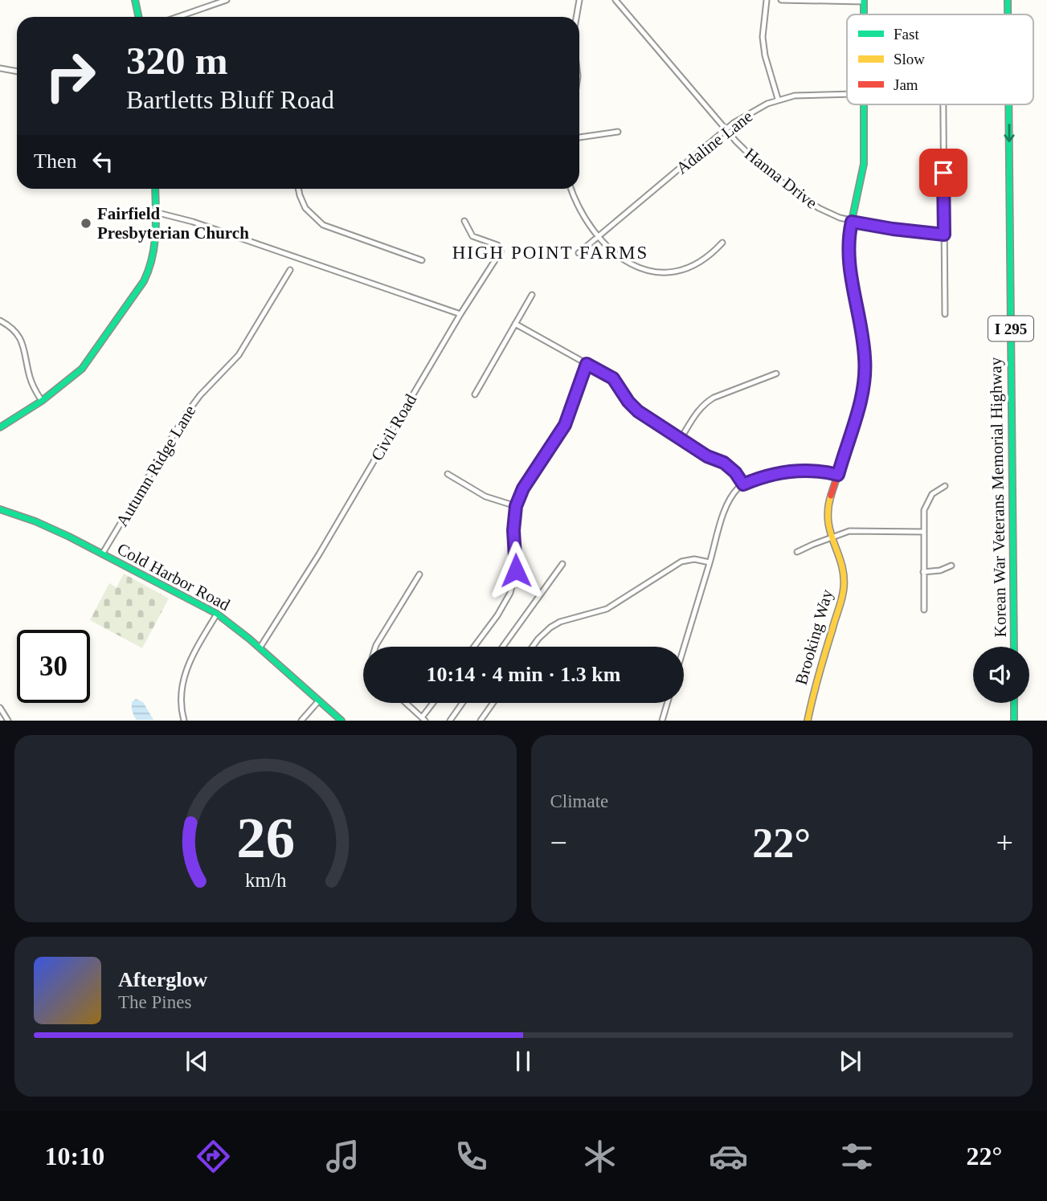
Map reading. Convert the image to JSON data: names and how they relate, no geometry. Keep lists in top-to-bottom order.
{
  "streets": {
    "main road": [
      "I 295",
      "Korean War Veterans Memorial Highway",
      "Cold Harbor Road",
      "Brooking Way"
    ],
    "street": [
      "Adaline Lane",
      "Hanna Drive",
      "Civil Road",
      "Autumn Ridge Lane"
    ]
  },
  "crossings": [
    ["Adaline Lane", "Hanna Drive"],
    ["Hanna Drive", "Brooking Way"],
    ["Civil Road", "Cold Harbor Road"],
    ["Autumn Ridge Lane", "Cold Harbor Road"]
  ],
  "one_way": ["Korean War Veterans Memorial Highway"],
  "districts": ["HIGH POINT FARMS"],
  "places": ["Fairfield Presbyterian Church"],
  "legend": ["Fast", "Slow", "Jam"],
  "page": {
    "turn": ["320 m", "Bartletts Bluff Road"],
    "then": "Then",
    "limit": "30",
    "trip": "10:14 · 4 min · 1.3 km",
    "tile": "Climate",
    "heat": ["−", "22°", "+"],
    "song": ["Afterglow", "The Pines"],
    "tabs": ["10:10", "22°"],
    "gauge": ["26", "km/h"]
  }
}
